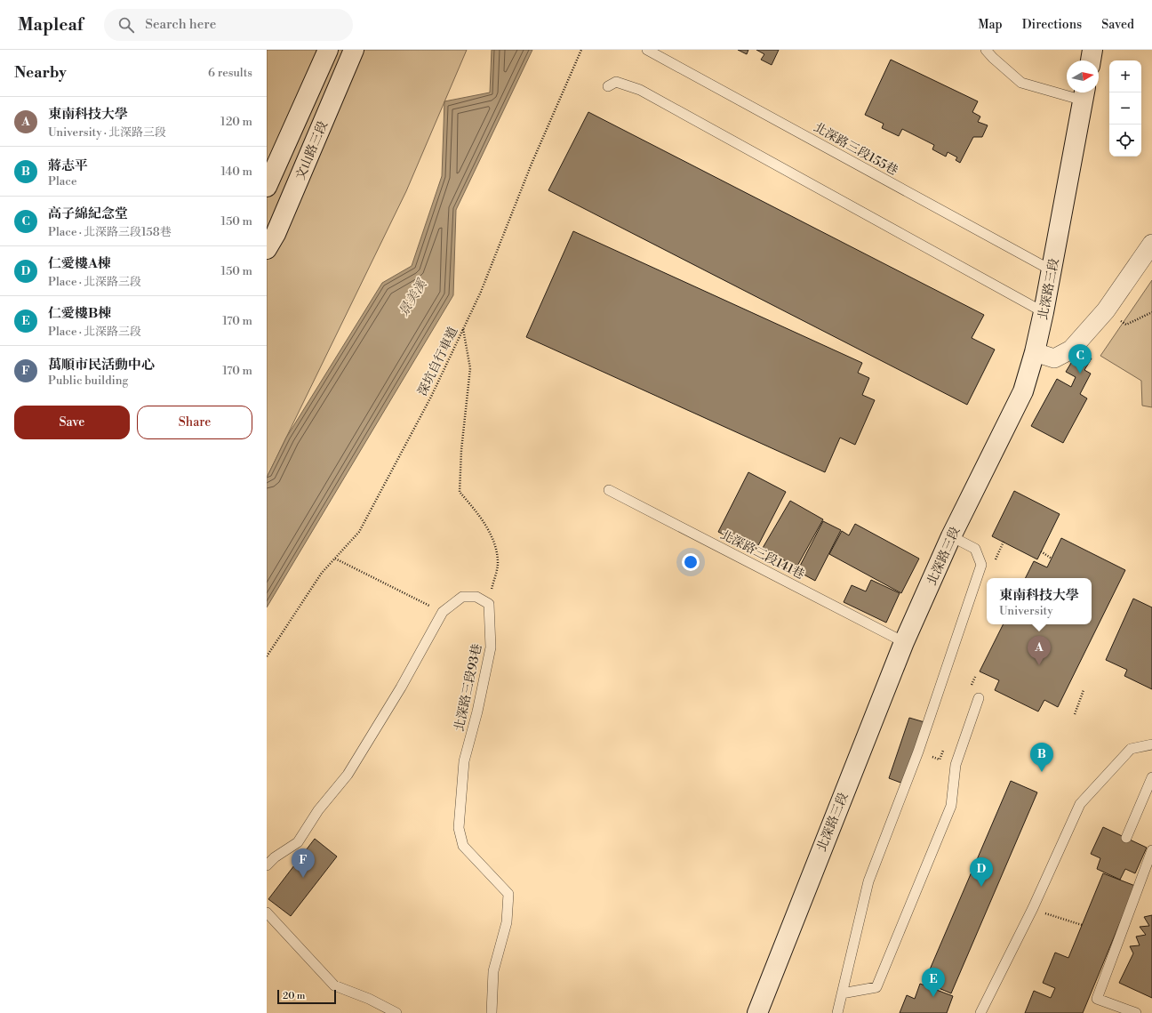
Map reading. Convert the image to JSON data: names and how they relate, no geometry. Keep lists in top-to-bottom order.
{
  "streets": {
    "main road": ["文山路三段", "北深路三段"],
    "lane": ["北深路三段155巷", "北深路三段141巷", "北深路三段93巷"],
    "path": ["深坑自行車道"]
  },
  "crossings": [
    ["北深路三段155巷", "北深路三段"],
    ["北深路三段", "北深路三段141巷"]
  ],
  "water": ["景美溪"],
  "scale_bar": "20 m",
  "north": "right",
  "page": {
    "header": "Mapleaf",
    "search": "Search here",
    "nav": ["Map", "Directions", "Saved"],
    "heading": ["Nearby", "6 results"],
    "map_buttons": ["+", "−"],
    "list": [
      {
        "mark": "A",
        "name": "東南科技大學",
        "note": "University · 北深路三段",
        "value": "120 m"
      },
      {
        "mark": "B",
        "name": "蔣志平",
        "note": "Place",
        "value": "140 m"
      },
      {
        "mark": "C",
        "name": "高子綿紀念堂",
        "note": "Place · 北深路三段158巷",
        "value": "150 m"
      },
      {
        "mark": "D",
        "name": "仁愛樓A棟",
        "note": "Place · 北深路三段",
        "value": "150 m"
      },
      {
        "mark": "E",
        "name": "仁愛樓B棟",
        "note": "Place · 北深路三段",
        "value": "170 m"
      },
      {
        "mark": "F",
        "name": "萬順市民活動中心",
        "note": "Public building",
        "value": "170 m"
      }
    ],
    "pins": [
      "C",
      "A",
      "B",
      "F",
      "D",
      "E"
    ],
    "buttons": ["Save", "Share"],
    "popup": ["東南科技大學", "University"],
    "scale": "20 m"
  }
}
